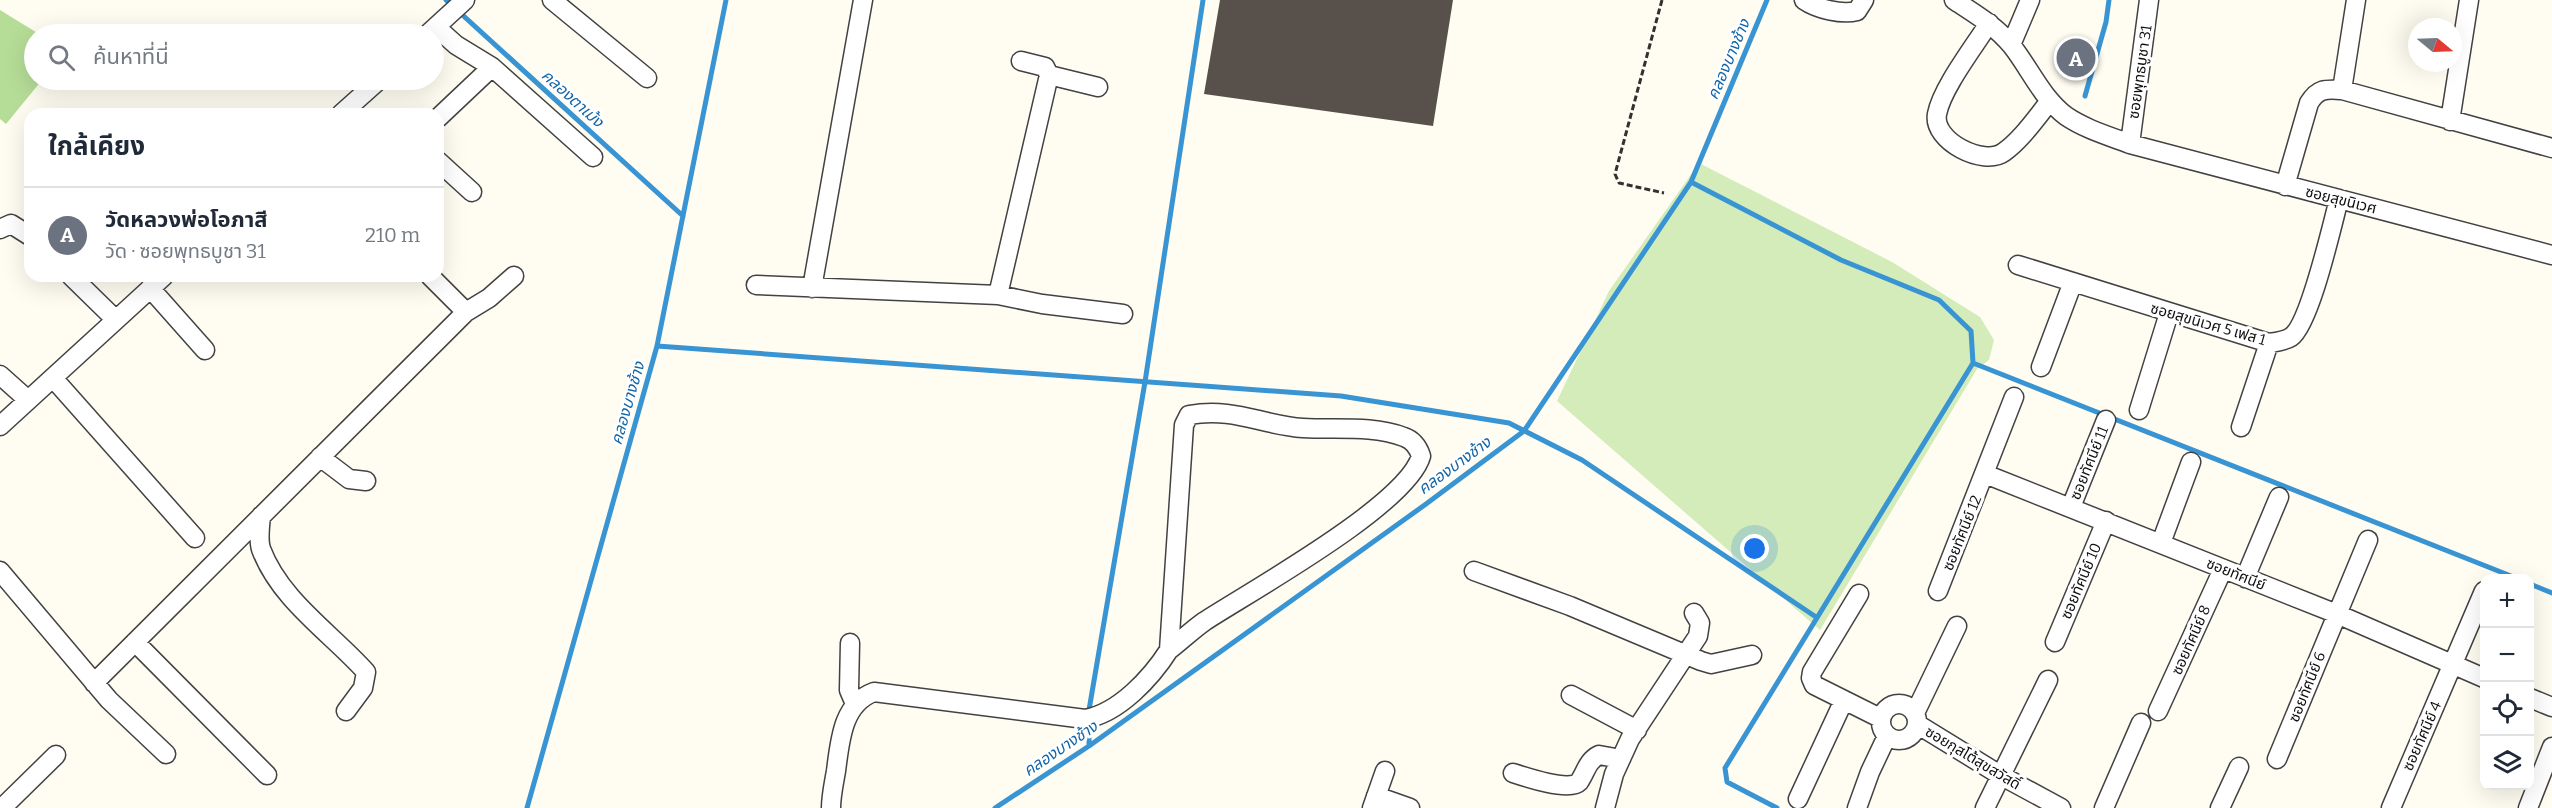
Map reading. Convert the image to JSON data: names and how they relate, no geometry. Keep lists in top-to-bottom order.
{
  "streets": {
    "street": [
      "ซอยพุทธบูชา 31",
      "ซอยสุขนิเวศ",
      "ซอยสุขนิเวศ 5 เฟส 1",
      "ซอยทัศนีย์ 11",
      "ซอยทัศนีย์ 12",
      "ซอยทัศนีย์",
      "ซอยทัศนีย์ 10",
      "ซอยทัศนีย์ 8",
      "ซอยทัศนีย์ 6",
      "ซอยทัศนีย์ 4",
      "ซอยกุสโต้สุขสวัสดิ์"
    ]
  },
  "crossings": [
    ["ซอยพุทธบูชา 31", "ซอยสุขนิเวศ"],
    ["ซอยสุขนิเวศ", "ซอยสุขนิเวศ 5 เฟส 1"],
    ["ซอยทัศนีย์ 11", "ซอยทัศนีย์"],
    ["ซอยทัศนีย์ 12", "ซอยทัศนีย์"],
    ["ซอยทัศนีย์", "ซอยทัศนีย์ 10"],
    ["ซอยทัศนีย์", "ซอยทัศนีย์ 8"],
    ["ซอยทัศนีย์", "ซอยทัศนีย์ 6"],
    ["ซอยทัศนีย์", "ซอยทัศนีย์ 4"]
  ],
  "water": ["คลองบางช้าง", "คลองตาเม้ง"],
  "north": "right",
  "page": {
    "search": "ค้นหาที่นี่",
    "pins": "A",
    "heading": "ใกล้เคียง",
    "list": [
      {
        "mark": "A",
        "name": "วัดหลวงพ่อโอภาสี",
        "note": "วัด · ซอยพุทธบูชา 31",
        "value": "210 m"
      }
    ],
    "map_buttons": ["+", "−"]
  }
}
